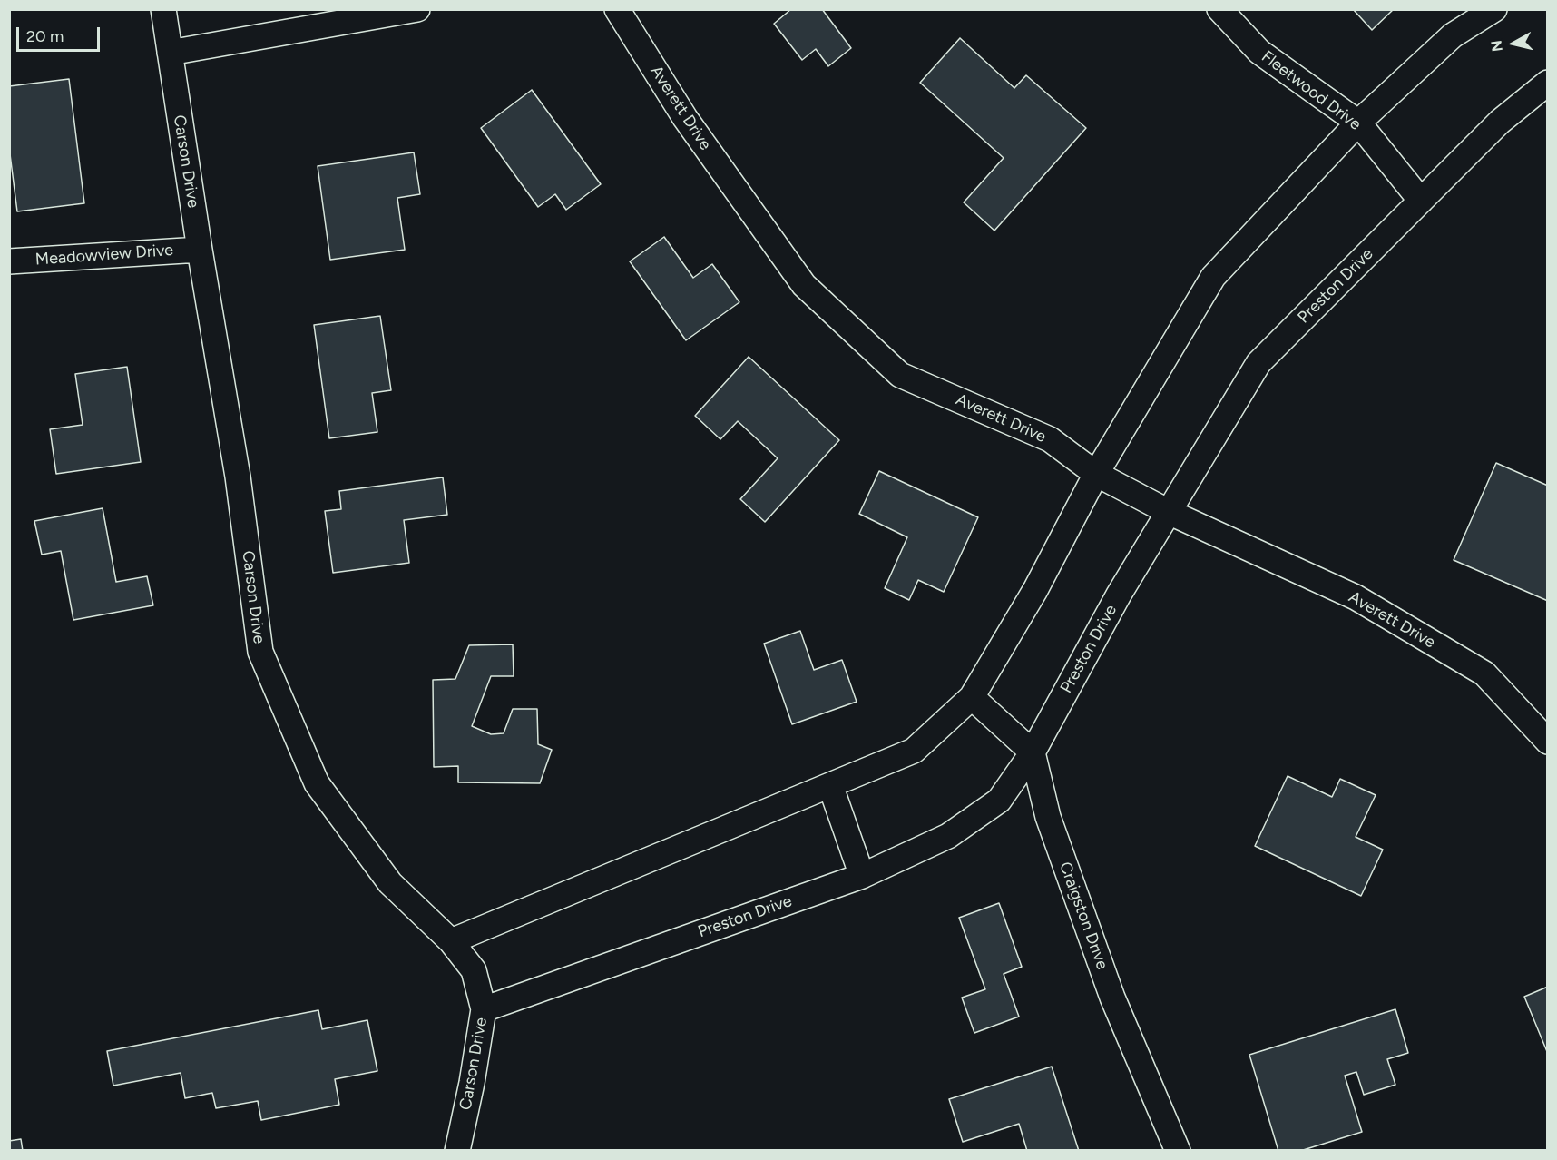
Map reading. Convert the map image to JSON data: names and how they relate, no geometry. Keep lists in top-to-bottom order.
{
  "streets": {
    "street": [
      "Fleetwood Drive",
      "Averett Drive",
      "Carson Drive",
      "Meadowview Drive",
      "Preston Drive",
      "Craigston Drive"
    ]
  },
  "crossings": [
    ["Fleetwood Drive", "Preston Drive"],
    ["Averett Drive", "Preston Drive"],
    ["Carson Drive", "Meadowview Drive"],
    ["Carson Drive", "Preston Drive"],
    ["Preston Drive", "Craigston Drive"]
  ],
  "scale_bar": "20 m",
  "north": "left"
}
